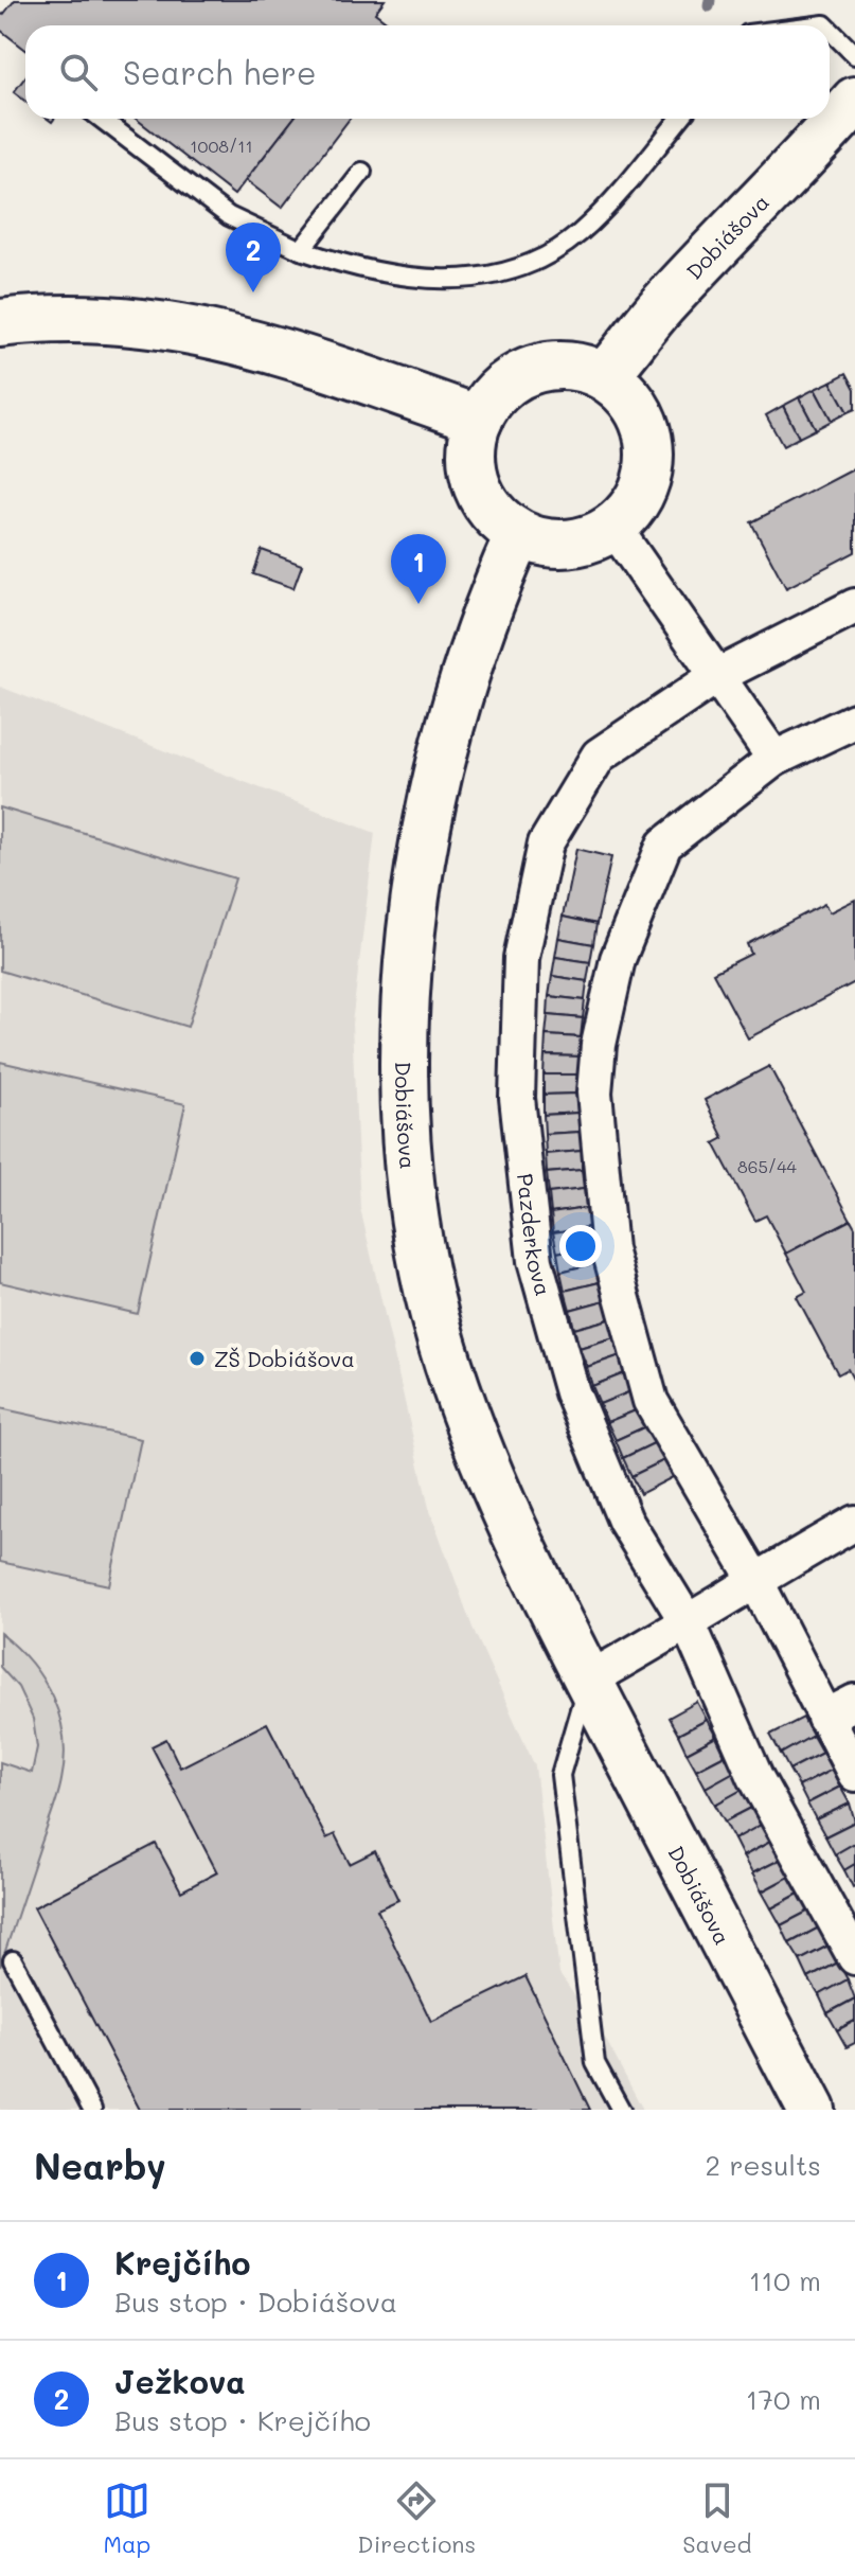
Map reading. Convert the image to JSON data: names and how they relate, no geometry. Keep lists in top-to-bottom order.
{
  "streets": {
    "street": ["Dobiášova", "Pazderkova"]
  },
  "places": ["ZŠ Dobiášova"],
  "house_numbers": ["1008/11", "865/44"],
  "page": {
    "search": "Search here",
    "pins": ["2", "1"],
    "heading": ["Nearby", "2 results"],
    "list": [
      {
        "mark": "1",
        "name": "Krejčího",
        "note": "Bus stop · Dobiášova",
        "value": "110 m"
      },
      {
        "mark": "2",
        "name": "Ježkova",
        "note": "Bus stop · Krejčího",
        "value": "170 m"
      }
    ],
    "nav": ["Map", "Directions", "Saved"]
  }
}
